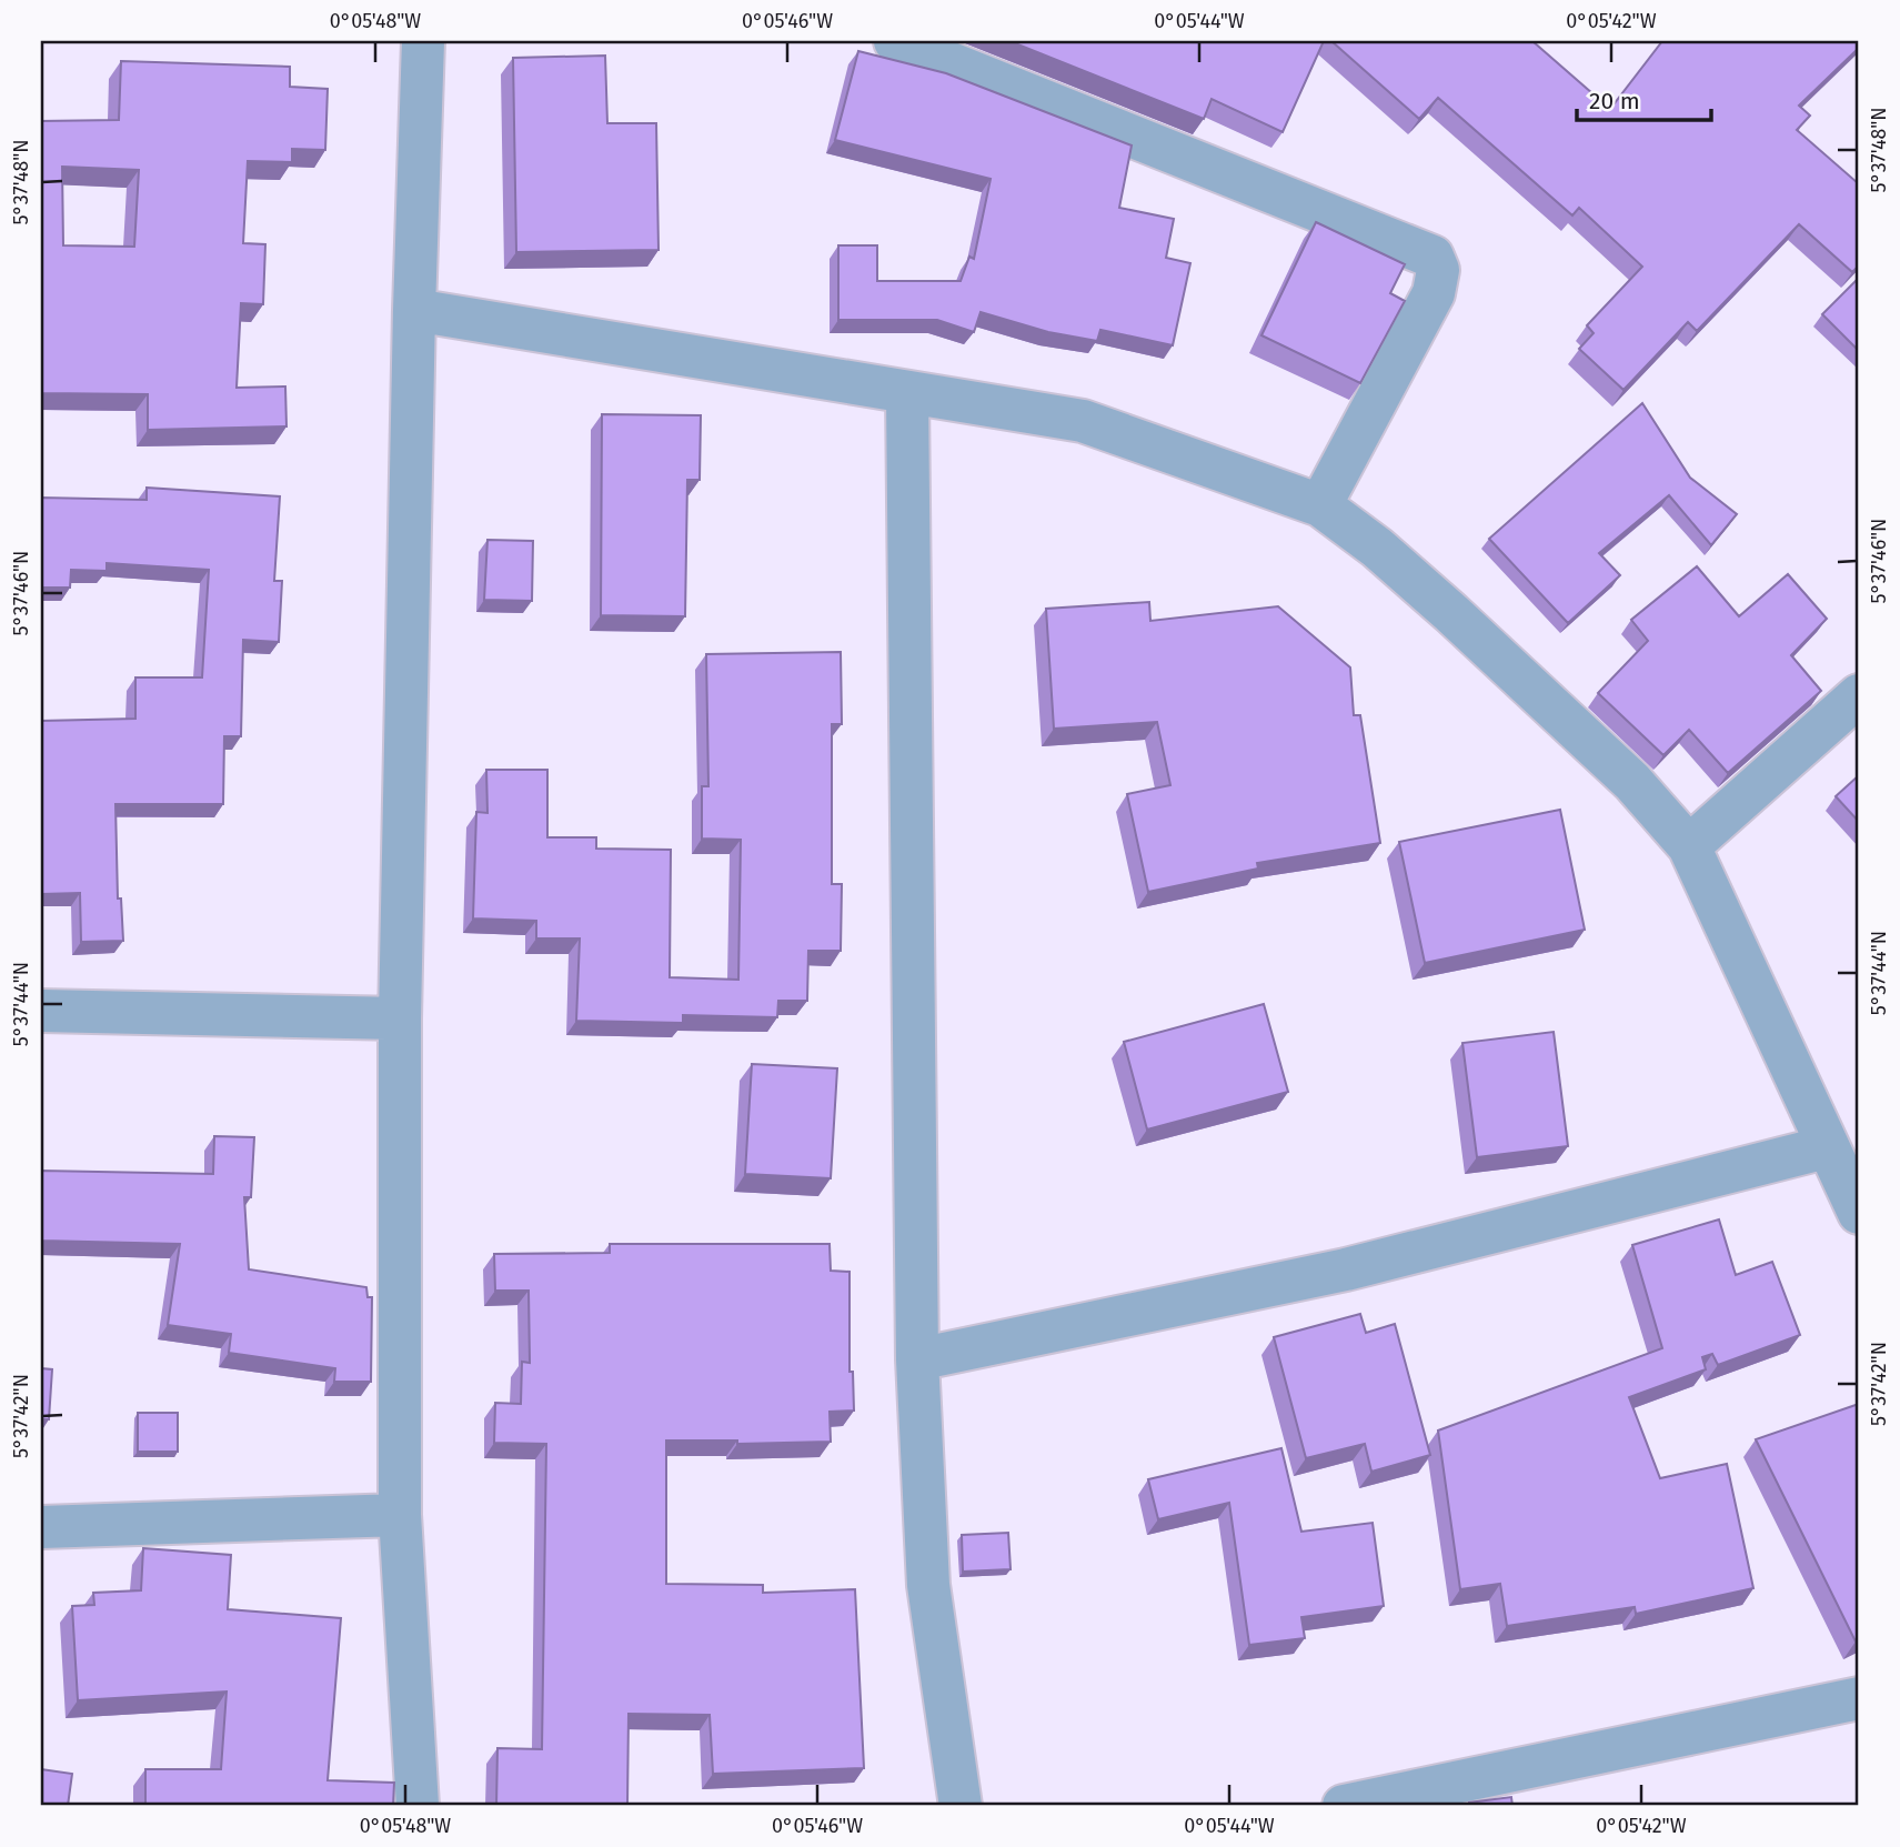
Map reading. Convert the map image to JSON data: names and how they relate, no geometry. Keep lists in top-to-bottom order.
{
  "scale_bar": "20 m",
  "coordinates": [
    "0°05'48\"W",
    "0°05'46\"W",
    "0°05'44\"W",
    "0°05'42\"W",
    "5°37'48\"N",
    "5°37'46\"N",
    "5°37'44\"N",
    "5°37'42\"N"
  ]
}
